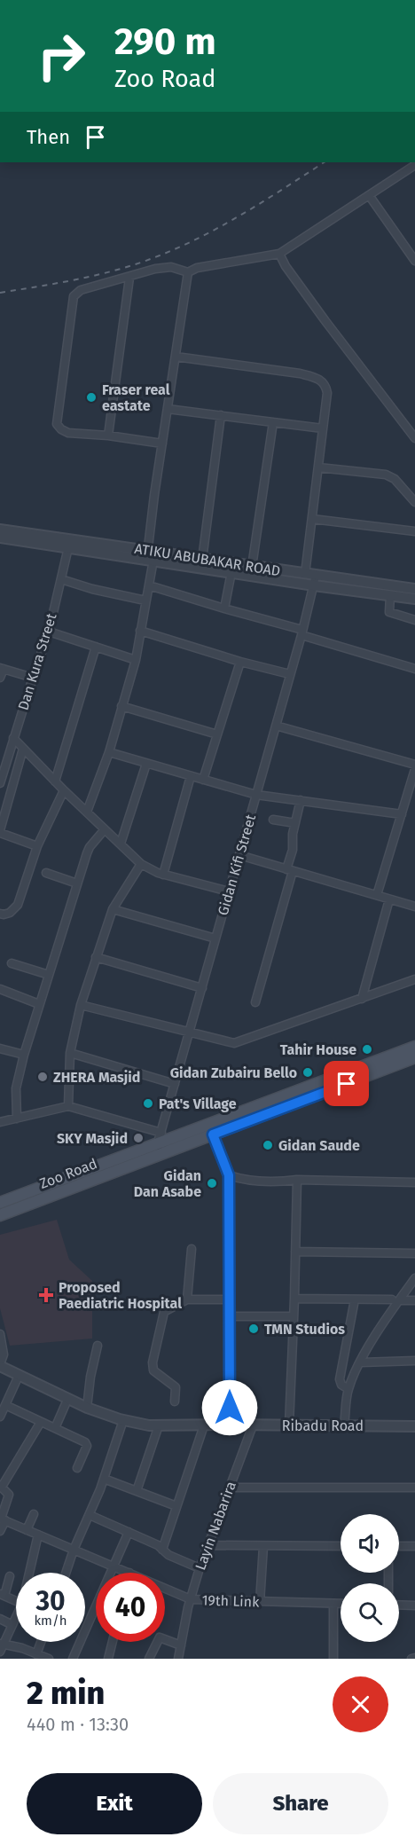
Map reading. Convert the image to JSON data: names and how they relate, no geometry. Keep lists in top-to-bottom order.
{
  "streets": {
    "main road": ["Zoo Road"],
    "street": [
      "ATIKU ABUBAKAR ROAD",
      "Dan Kura Street",
      "Gidan Kifi Street",
      "Ribadu Road",
      "Layin Nabarira",
      "19th Link"
    ]
  },
  "crossings": [
    ["ATIKU ABUBAKAR ROAD", "Dan Kura Street"],
    ["ATIKU ABUBAKAR ROAD", "Gidan Kifi Street"],
    ["Gidan Kifi Street", "Zoo Road"],
    ["Ribadu Road", "Layin Nabarira"],
    ["Layin Nabarira", "19th Link"]
  ],
  "places": {
    "other": [
      "Fraser real eastate",
      "Tahir House",
      "Gidan Zubairu Bello",
      "ZHERA Masjid",
      "Pat's Village",
      "SKY Masjid",
      "Gidan Saude",
      "Gidan Dan Asabe",
      "TMN Studios"
    ],
    "health": ["Proposed Paediatric Hospital"]
  },
  "page": {
    "turn": ["290 m", "Zoo Road"],
    "then": "Then",
    "speed": "30 km/h",
    "limit": "40",
    "heading": ["2 min", "440 m · 13:30"],
    "buttons": ["Exit", "Share"]
  }
}
